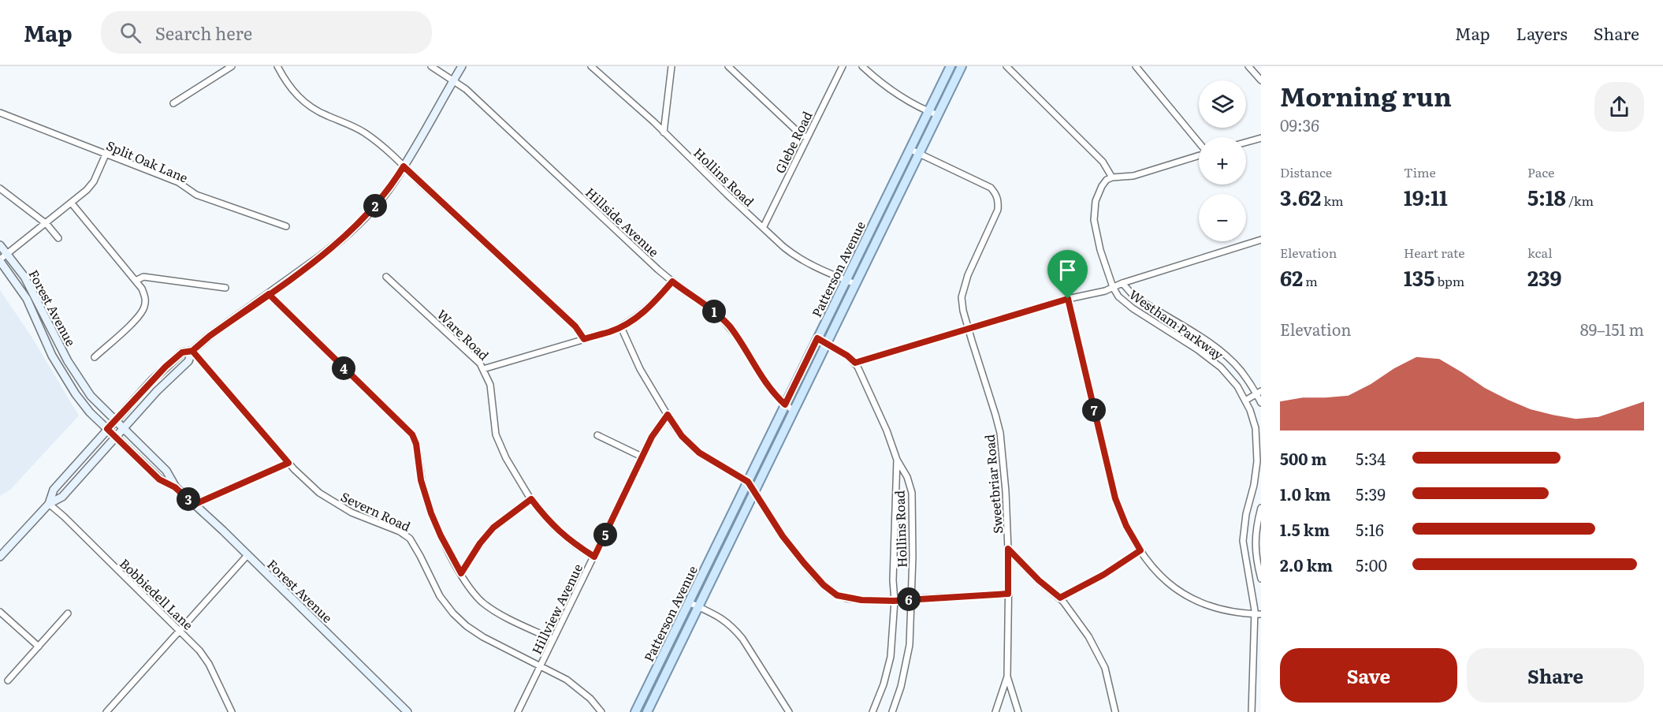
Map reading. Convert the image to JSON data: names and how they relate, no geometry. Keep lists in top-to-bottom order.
{
  "streets": {
    "main road": ["Patterson Avenue", "Forest Avenue"],
    "street": [
      "Glebe Road",
      "Split Oak Lane",
      "Hollins Road",
      "Hillside Avenue",
      "Westham Parkway",
      "Ware Road",
      "Sweetbriar Road",
      "Severn Road",
      "Bobbiedell Lane",
      "Hillview Avenue"
    ]
  },
  "crossings": [
    ["Glebe Road", "Hollins Road"],
    ["Hollins Road", "Patterson Avenue"],
    ["Hillside Avenue", "Patterson Avenue"],
    ["Patterson Avenue", "Sweetbriar Road"],
    ["Ware Road", "Hillview Avenue"],
    ["Severn Road", "Hillview Avenue"]
  ],
  "page": {
    "header": "Map",
    "search": "Search here",
    "nav": ["Map", "Layers", "Share"],
    "heading": ["Morning run", "09:36"],
    "map_buttons": ["+", "−"],
    "stats": [
      ["Distance", "3.62 km"],
      ["Time", "19:11"],
      ["Pace", "5:18 /km"],
      ["Elevation", "62 m"],
      ["Heart rate", "135 bpm"],
      ["kcal", "239"]
    ],
    "pins": [
      "2",
      "1",
      "4",
      "7",
      "3",
      "5",
      "6"
    ],
    "chart": ["Elevation", "89–151 m"],
    "list": [
      {
        "name": "500 m",
        "note": "5:34"
      },
      {
        "name": "1.0 km",
        "note": "5:39"
      },
      {
        "name": "1.5 km",
        "note": "5:16"
      },
      {
        "name": "2.0 km",
        "note": "5:00"
      }
    ],
    "buttons": ["Save", "Share"]
  }
}
